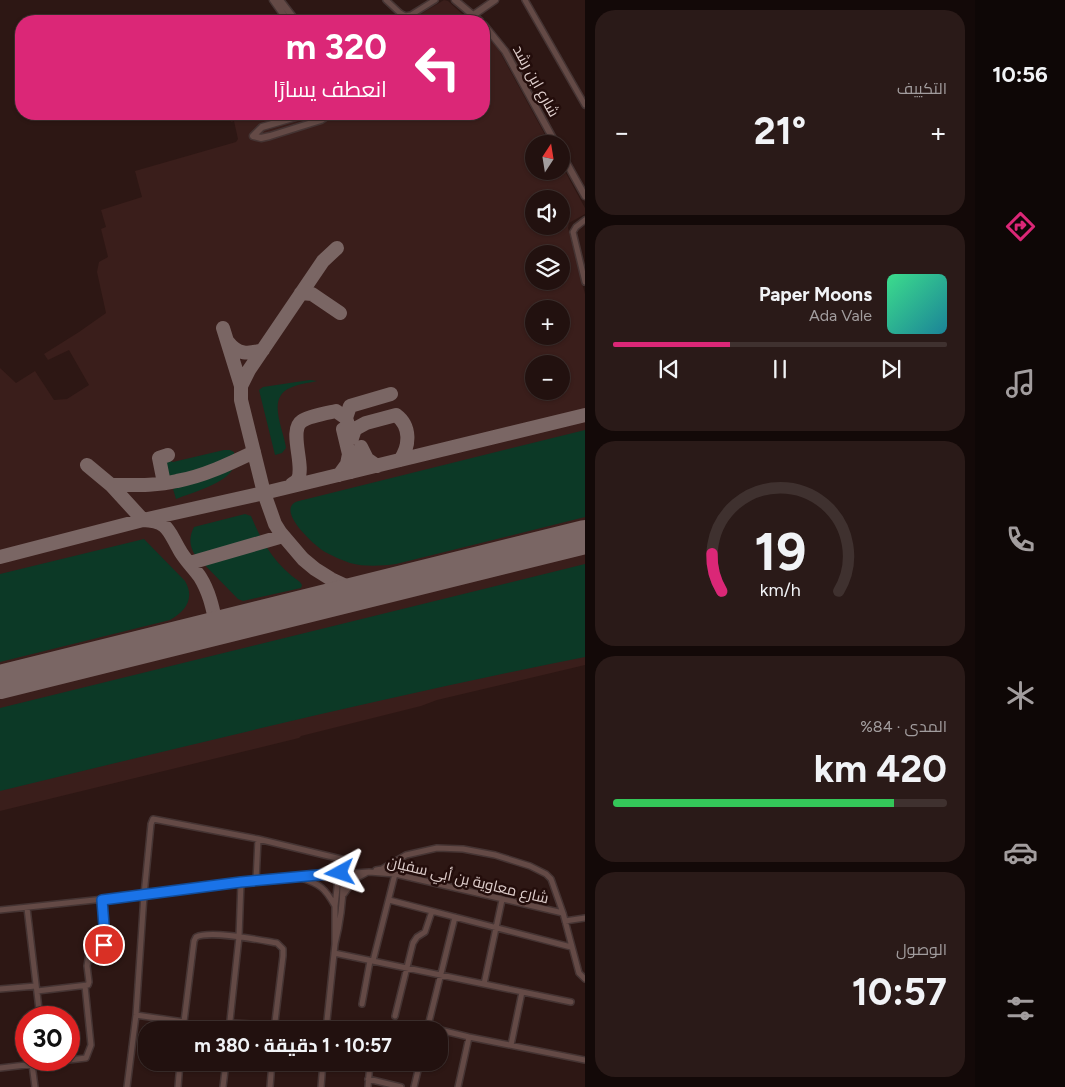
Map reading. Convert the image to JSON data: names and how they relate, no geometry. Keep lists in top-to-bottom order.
{
  "streets": {
    "street": ["شارع ابن رشد", "شارع معاوية بن أبي سفيان"]
  },
  "north": "top",
  "page": {
    "tabs": "10:56",
    "tile": [
      "التكييف",
      ["المدى · 84%", "420 km"],
      ["الوصول", "10:57"]
    ],
    "turn": ["320 m", "انعطف يسارًا"],
    "heat": ["−", "21°", "+"],
    "map_buttons": ["+", "−"],
    "song": ["Paper Moons", "Ada Vale"],
    "limit": "30",
    "trip": "10:57 · 1 دقيقة · 380 m",
    "gauge": ["19", "km/h"]
  }
}
